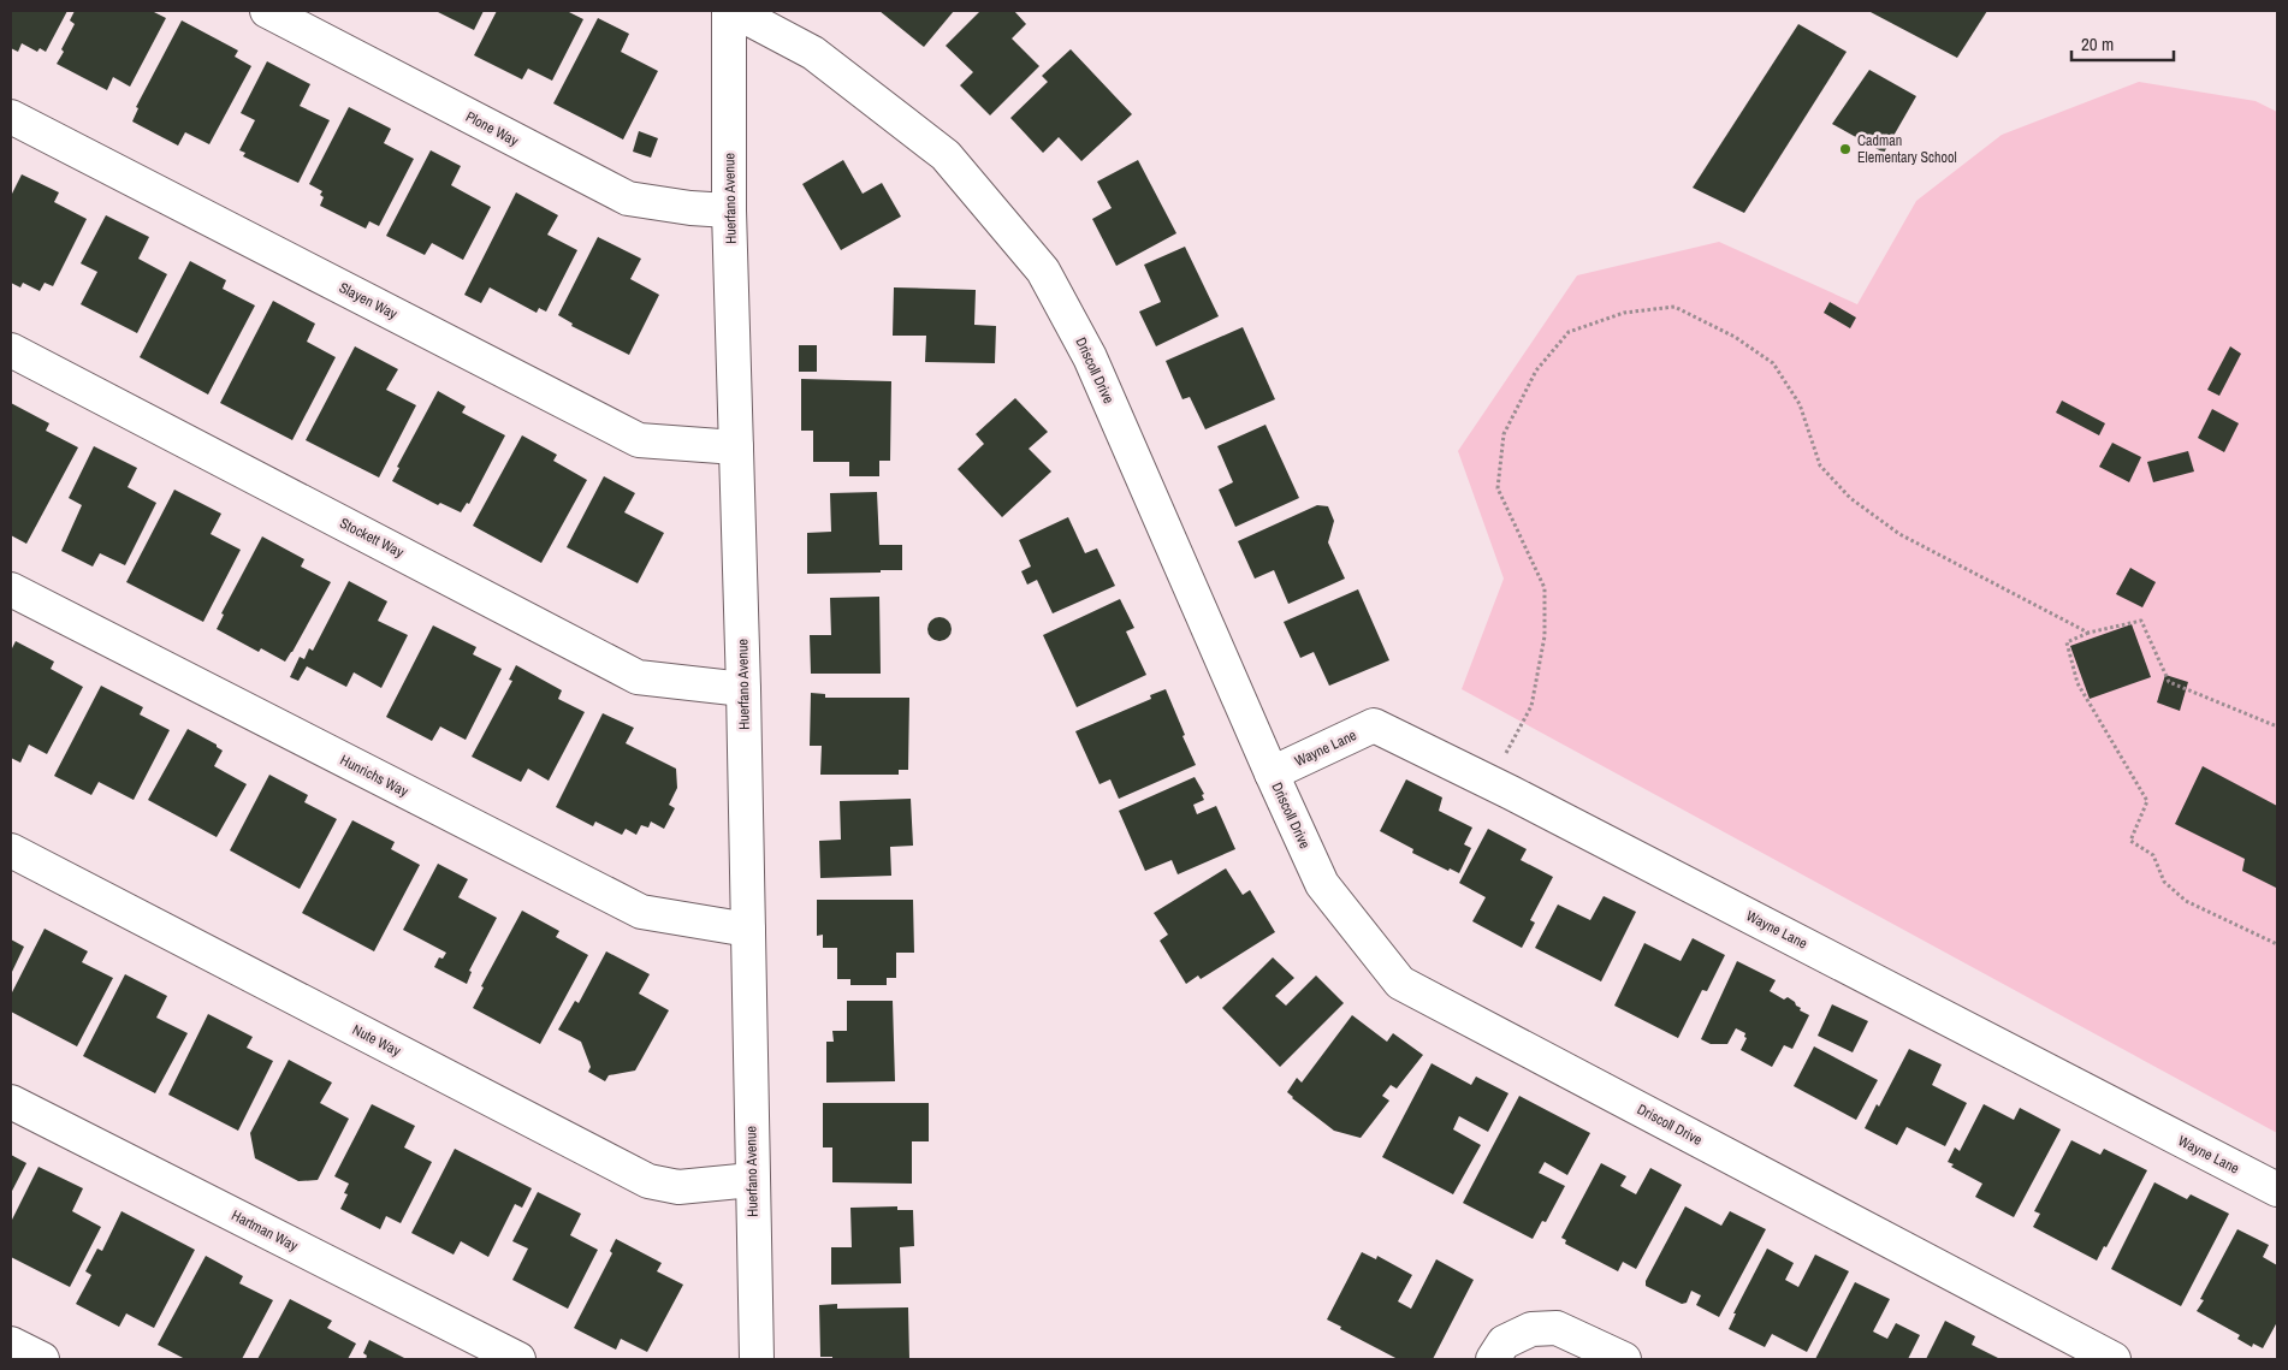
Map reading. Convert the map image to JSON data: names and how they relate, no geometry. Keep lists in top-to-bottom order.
{
  "streets": {
    "street": [
      "Plone Way",
      "Huerfano Avenue",
      "Slayen Way",
      "Driscoll Drive",
      "Stockett Way",
      "Wayne Lane",
      "Hunrichs Way",
      "Nute Way",
      "Hartman Way"
    ]
  },
  "crossings": [
    ["Plone Way", "Huerfano Avenue"],
    ["Huerfano Avenue", "Slayen Way"],
    ["Huerfano Avenue", "Stockett Way"],
    ["Huerfano Avenue", "Hunrichs Way"],
    ["Huerfano Avenue", "Nute Way"],
    ["Driscoll Drive", "Wayne Lane"]
  ],
  "places": ["Cadman Elementary School"],
  "scale_bar": "20 m"
}
